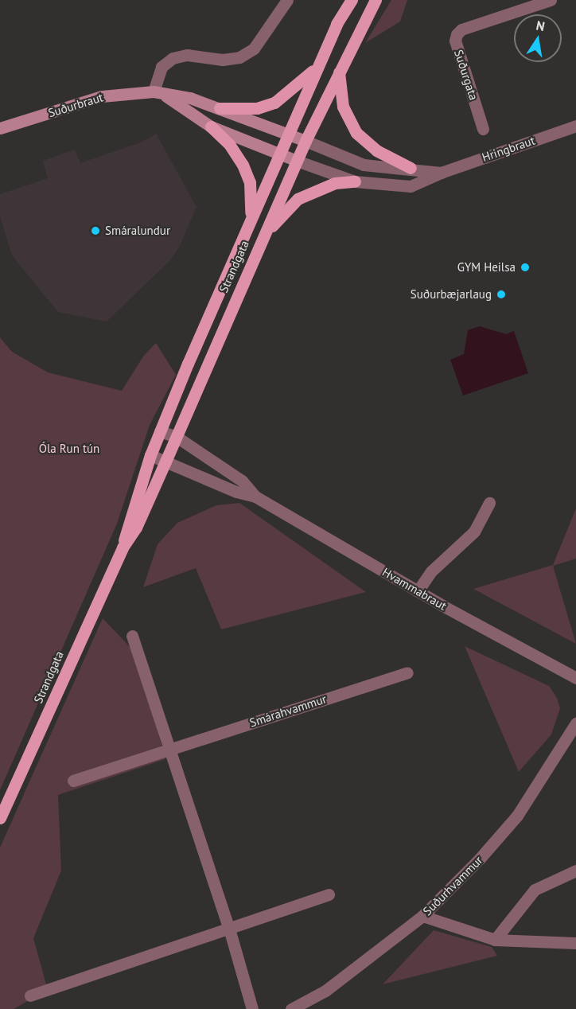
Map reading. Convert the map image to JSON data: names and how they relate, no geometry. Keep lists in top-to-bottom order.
{
  "streets": {
    "main road": ["Strandgata"],
    "street": [
      "Suðurgata",
      "Suðurbraut",
      "Hringbraut",
      "Hvammabraut",
      "Smárahvammur",
      "Suðurhvammur"
    ]
  },
  "crossings": [
    ["Suðurbraut", "Hringbraut"],
    ["Suðurbraut", "Strandgata"],
    ["Hringbraut", "Strandgata"],
    ["Strandgata", "Hvammabraut"]
  ],
  "parks": ["Óla Run tún"],
  "places": ["Smáralundur", "GYM Heilsa", "Suðurbæjarlaug"],
  "north": "top"
}
